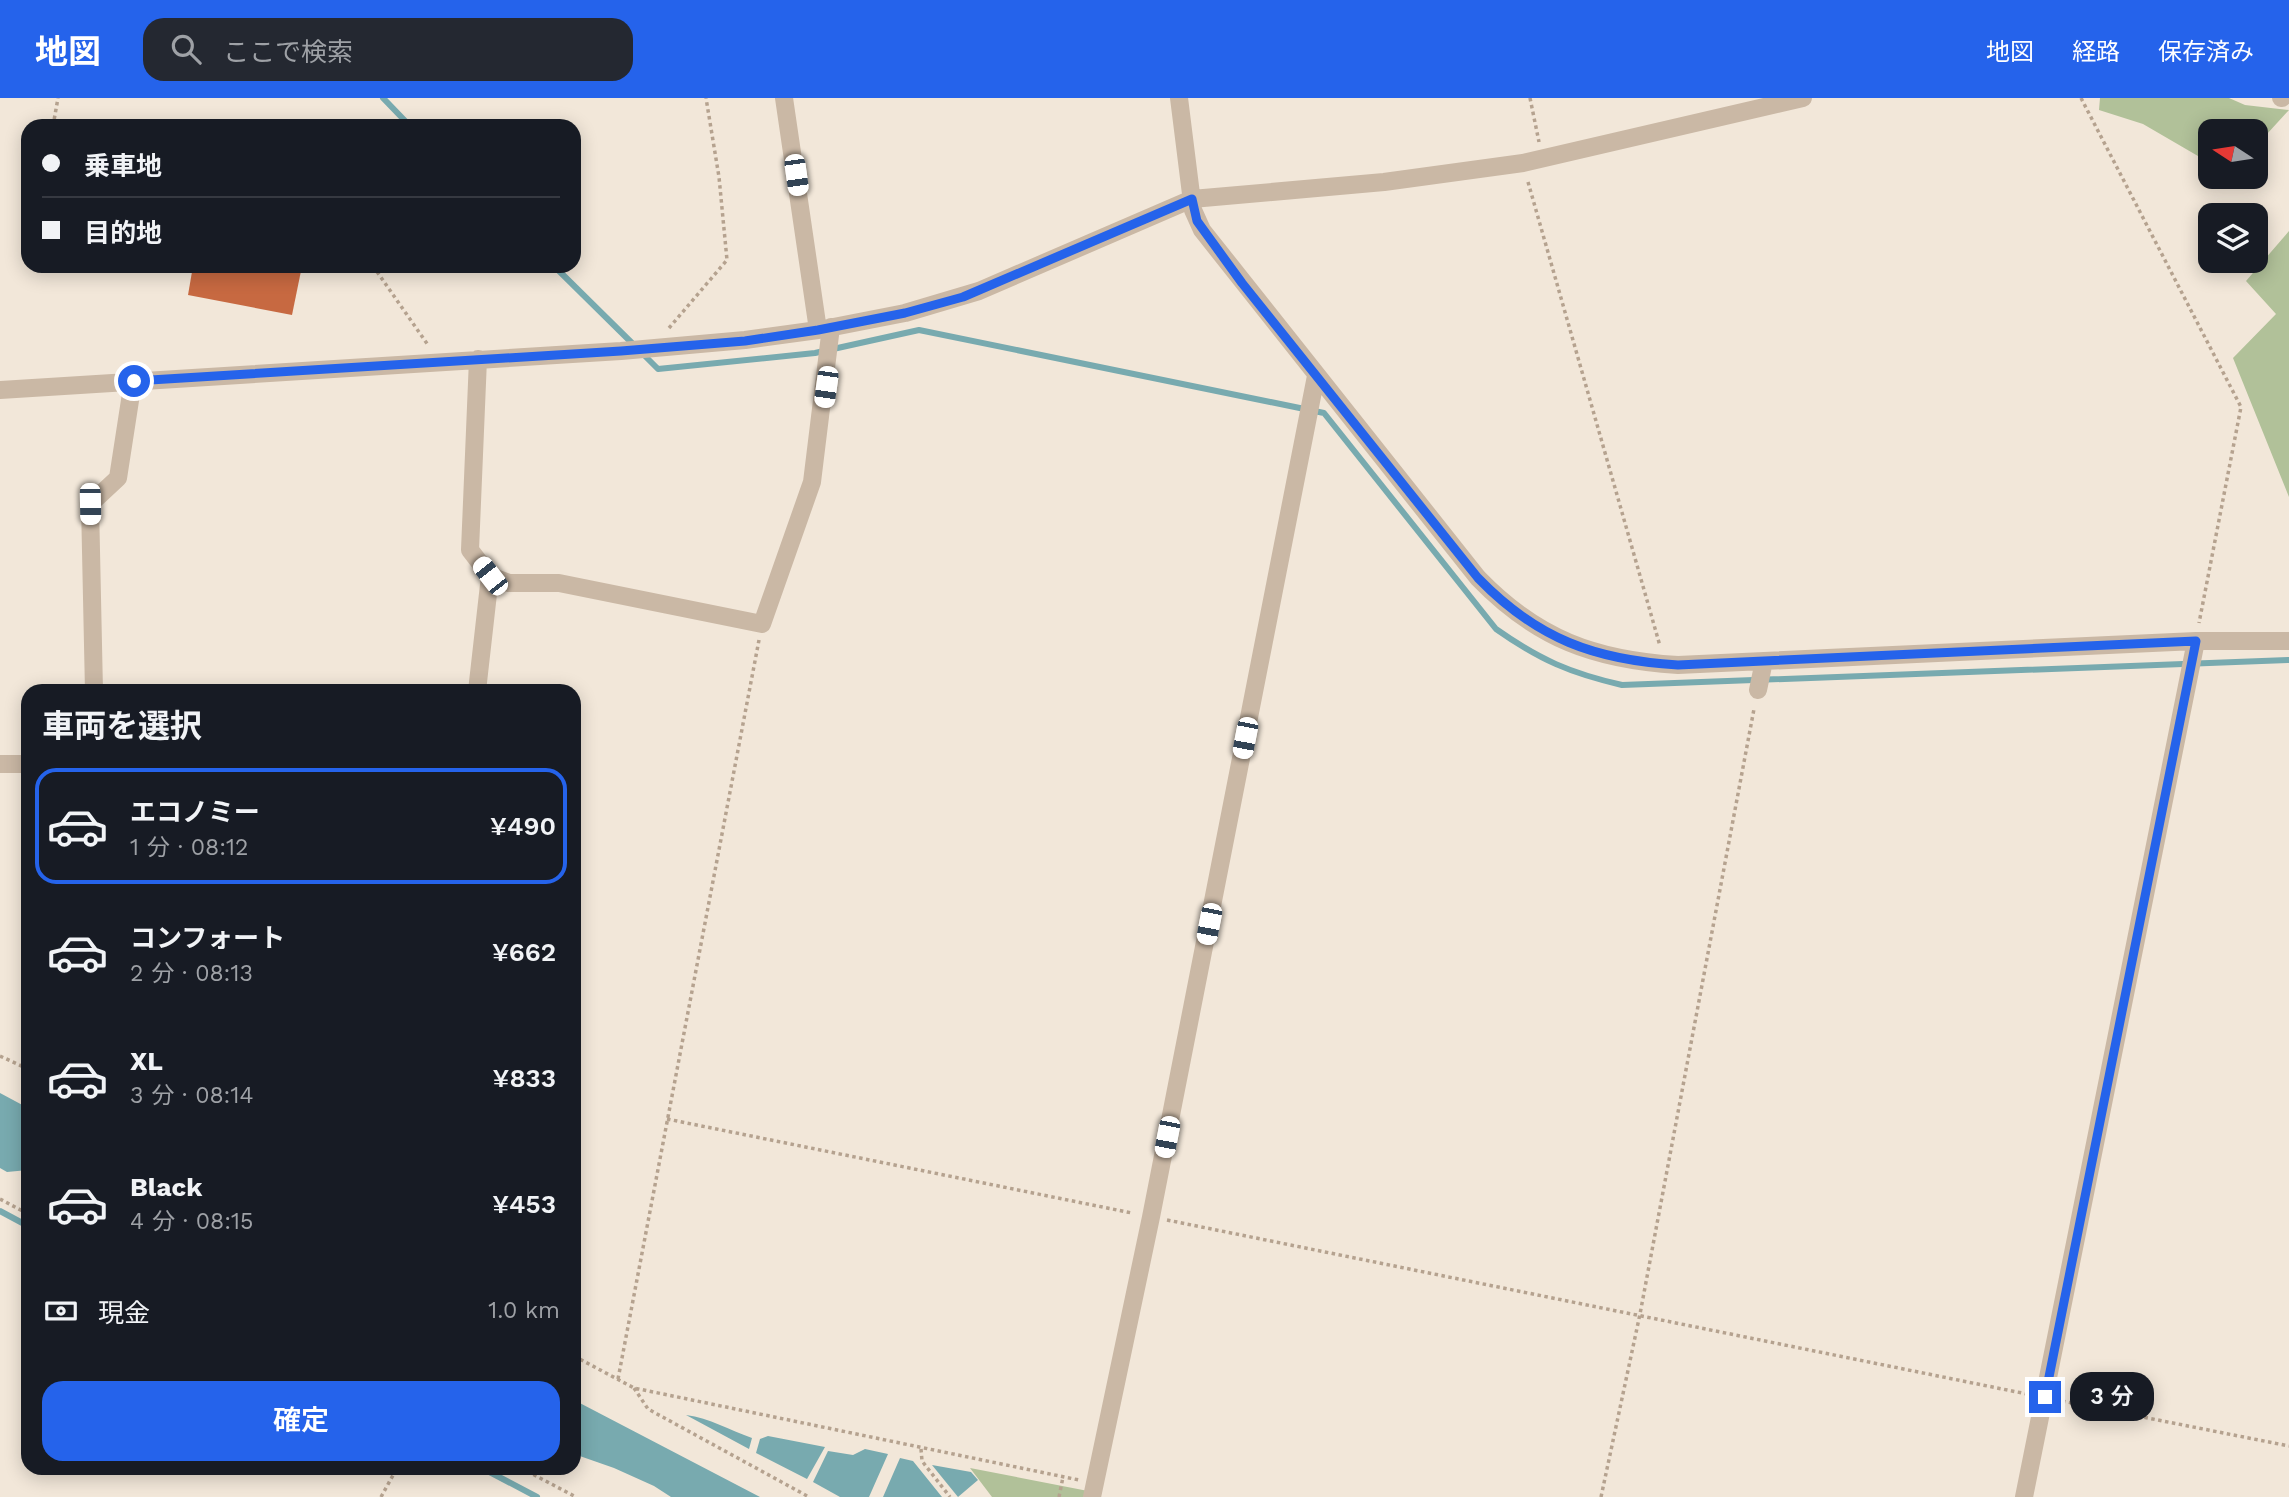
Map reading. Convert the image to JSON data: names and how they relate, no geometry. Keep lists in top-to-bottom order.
{
  "north": "left",
  "page": {
    "header": "地図",
    "search": "ここで検索",
    "nav": ["地図", "経路", "保存済み"],
    "banner": ["乗車地", "目的地"],
    "heading": "車両を選択",
    "list": [
      {
        "name": "エコノミー",
        "note": "1 分 · 08:12",
        "value": "¥490"
      },
      {
        "name": "コンフォート",
        "note": "2 分 · 08:13",
        "value": "¥662"
      },
      {
        "name": "XL",
        "note": "3 分 · 08:14",
        "value": "¥833"
      },
      {
        "name": "Black",
        "note": "4 分 · 08:15",
        "value": "¥453"
      }
    ],
    "pay": ["現金", "1.0 km"],
    "buttons": "確定",
    "bubble": "3 分"
  }
}
